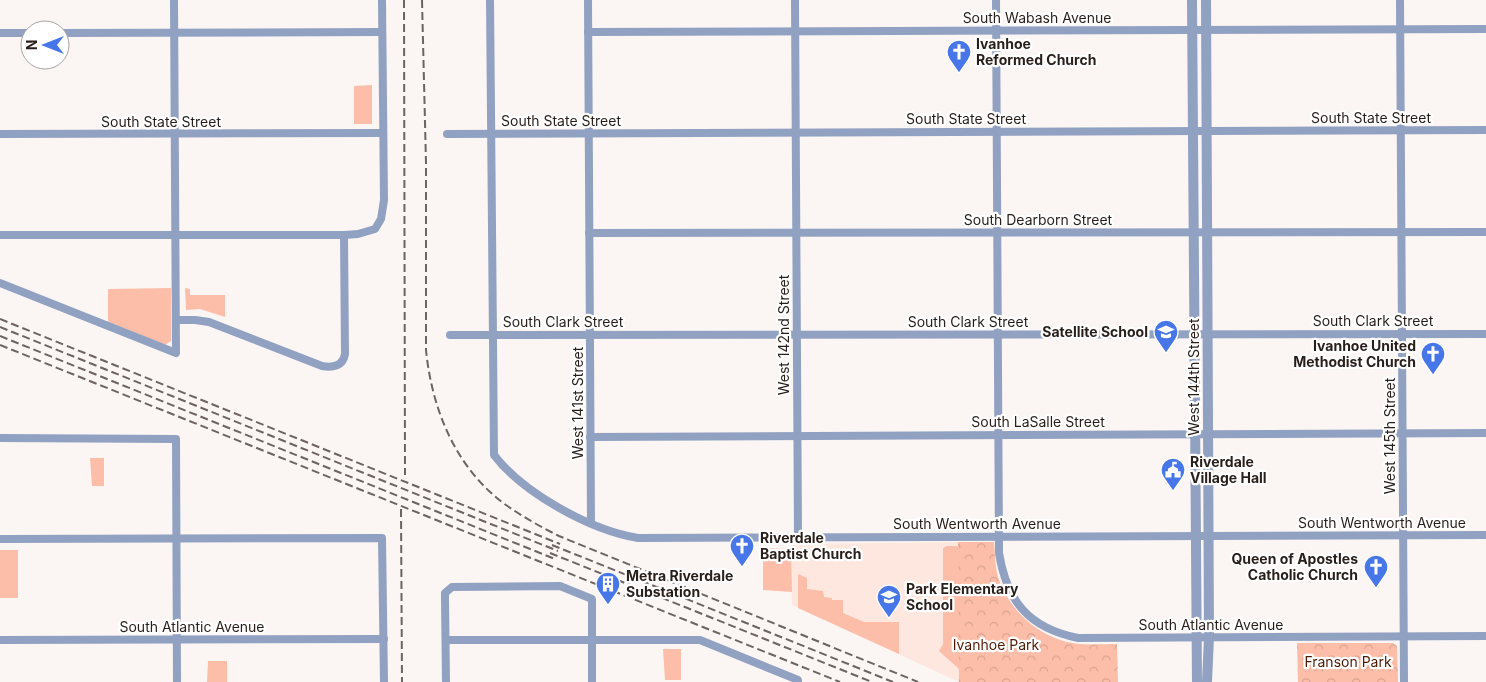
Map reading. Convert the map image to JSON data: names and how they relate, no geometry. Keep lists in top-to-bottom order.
{
  "streets": {
    "street": [
      "South Wabash Avenue",
      "South State Street",
      "South Dearborn Street",
      "South Clark Street",
      "West 142nd Street",
      "West 144th Street",
      "West 141st Street",
      "South LaSalle Street",
      "West 145th Street",
      "South Wentworth Avenue",
      "South Atlantic Avenue"
    ]
  },
  "crossings": [
    ["South Wabash Avenue", "West 142nd Street"],
    ["South Wabash Avenue", "West 144th Street"],
    ["South Wabash Avenue", "West 141st Street"],
    ["South Wabash Avenue", "West 145th Street"],
    ["South Wabash Avenue", "South Atlantic Avenue"],
    ["South State Street", "West 142nd Street"],
    ["South State Street", "West 144th Street"],
    ["South State Street", "West 141st Street"],
    ["South State Street", "West 145th Street"],
    ["South State Street", "South Atlantic Avenue"],
    ["South Dearborn Street", "West 142nd Street"],
    ["South Dearborn Street", "West 144th Street"],
    ["South Dearborn Street", "West 141st Street"],
    ["South Dearborn Street", "West 145th Street"],
    ["South Dearborn Street", "South Atlantic Avenue"],
    ["South Clark Street", "West 142nd Street"],
    ["South Clark Street", "West 144th Street"],
    ["South Clark Street", "West 141st Street"],
    ["South Clark Street", "West 145th Street"],
    ["South Clark Street", "South Wentworth Avenue"],
    ["South Clark Street", "South Atlantic Avenue"],
    ["West 142nd Street", "South LaSalle Street"],
    ["West 142nd Street", "South Wentworth Avenue"],
    ["West 144th Street", "South LaSalle Street"],
    ["West 144th Street", "South Wentworth Avenue"],
    ["West 144th Street", "South Atlantic Avenue"],
    ["West 141st Street", "South LaSalle Street"],
    ["West 141st Street", "South Wentworth Avenue"],
    ["South LaSalle Street", "West 145th Street"],
    ["South LaSalle Street", "South Atlantic Avenue"],
    ["West 145th Street", "South Wentworth Avenue"],
    ["West 145th Street", "South Atlantic Avenue"],
    ["South Wentworth Avenue", "South Atlantic Avenue"]
  ],
  "parks": ["Ivanhoe Park", "Franson Park"],
  "places": {
    "church": [
      "Ivanhoe Reformed Church",
      "Ivanhoe United Methodist Church",
      "Riverdale Baptist Church",
      "Queen of Apostles Catholic Church"
    ],
    "school or university": ["Satellite School", "Park Elementary School"],
    "public building": ["Riverdale Village Hall"],
    "building": ["Metra Riverdale Substation"]
  },
  "north": "left"
}
